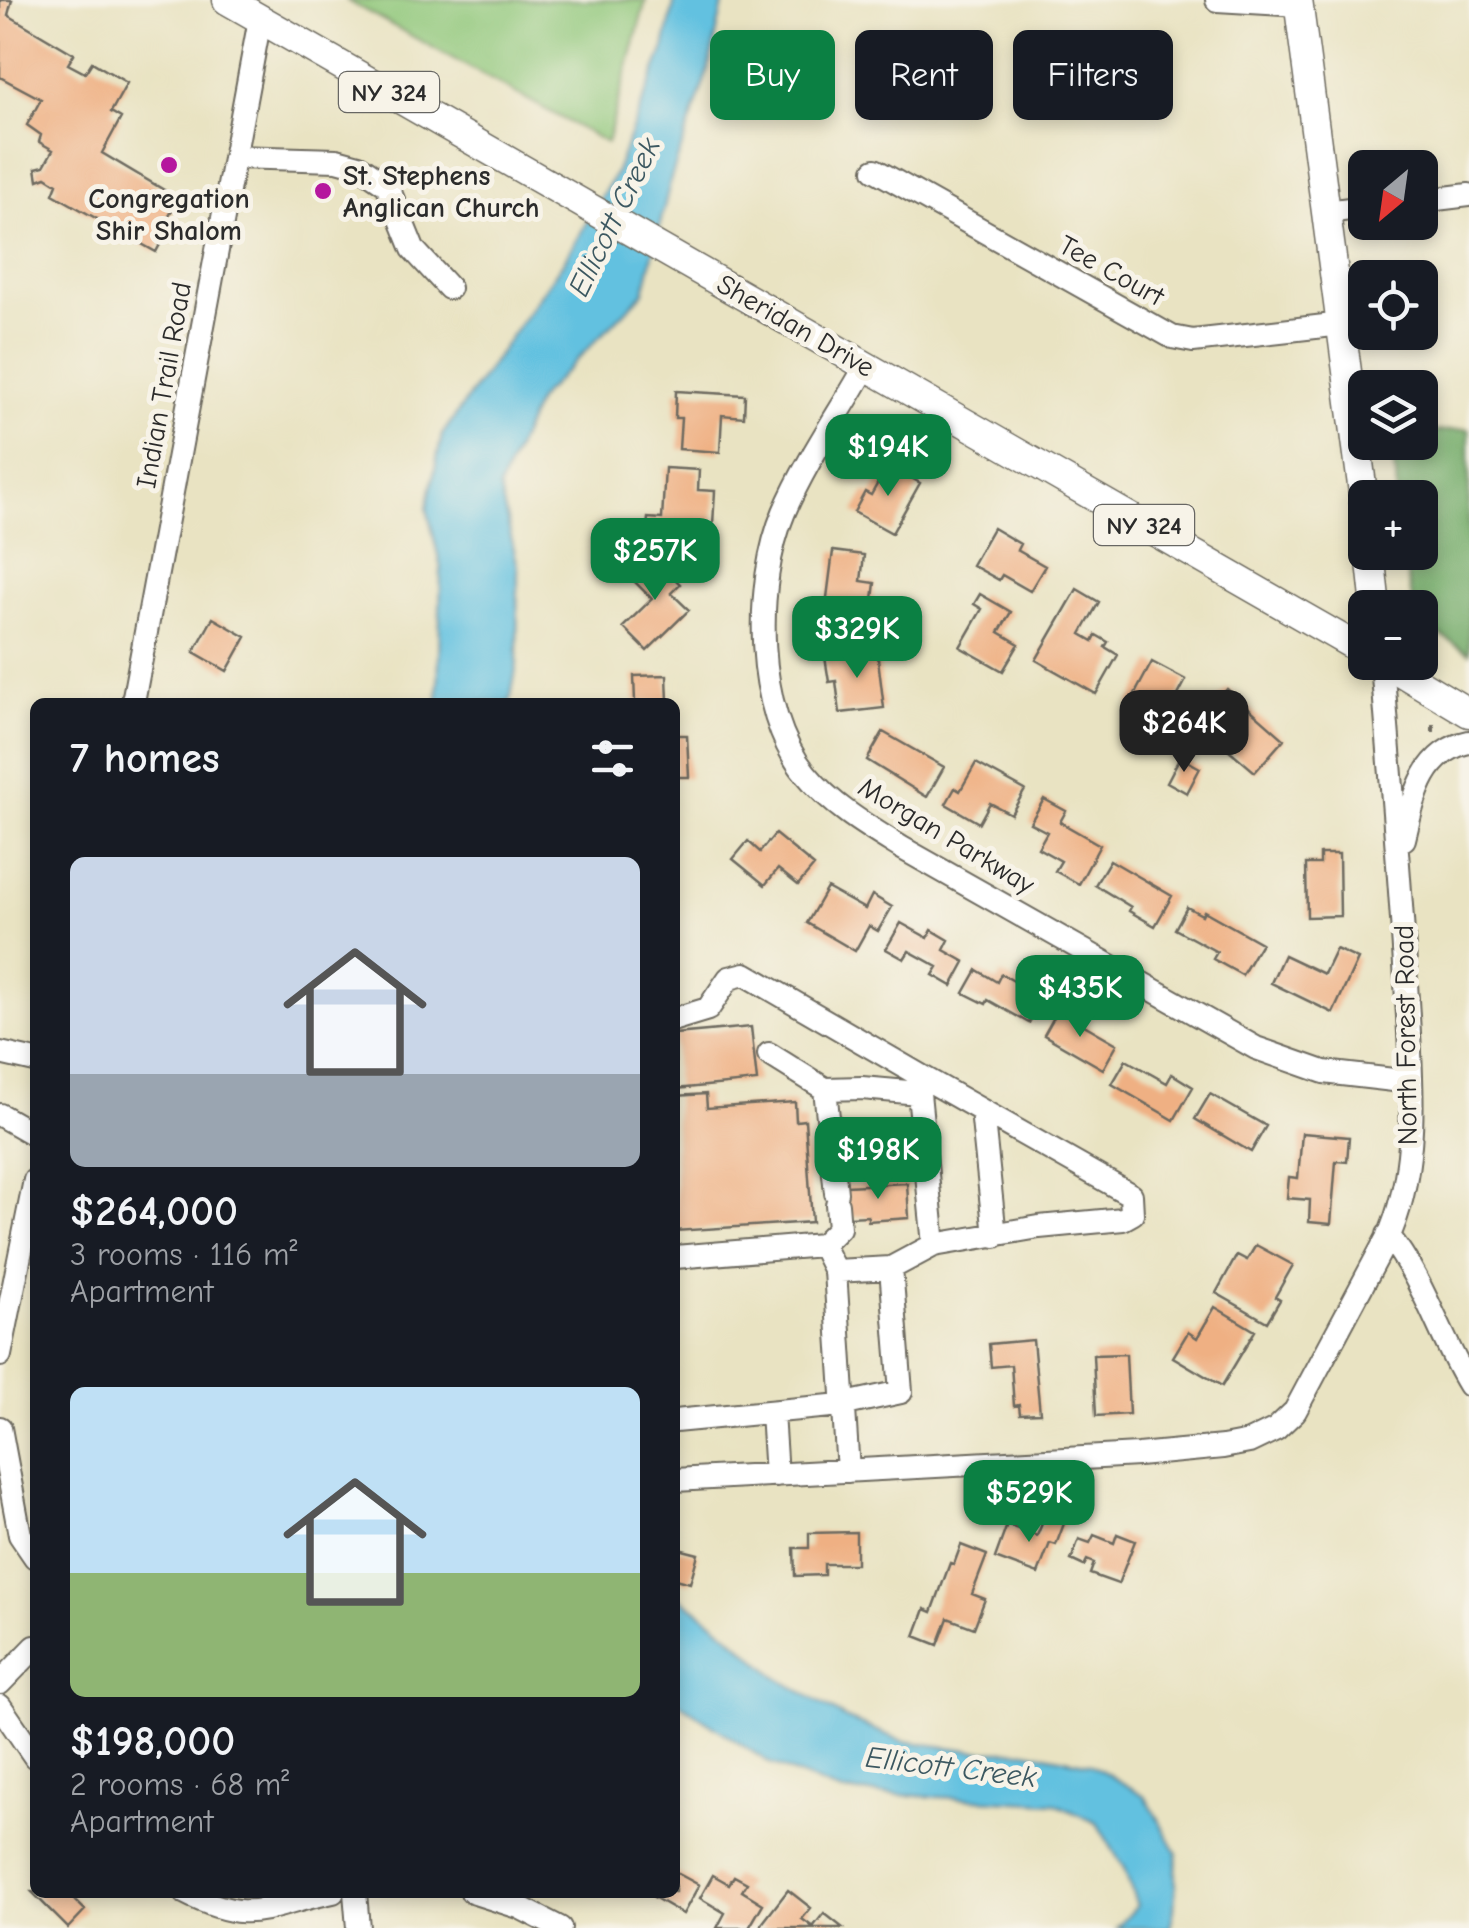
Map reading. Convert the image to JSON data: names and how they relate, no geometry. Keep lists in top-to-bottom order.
{
  "streets": {
    "main road": ["NY 324", "Sheridan Drive"],
    "street": [
      "Tee Court",
      "Indian Trail Road",
      "Morgan Parkway",
      "North Forest Road"
    ]
  },
  "crossings": [
    ["Sheridan Drive", "Indian Trail Road"],
    ["Sheridan Drive", "Morgan Parkway"],
    ["Morgan Parkway", "North Forest Road"]
  ],
  "water": ["Ellicott Creek"],
  "places": ["Congregation Shir Shalom", "St. Stephens Anglican Church"],
  "north": "bottom left",
  "page": {
    "chip": ["Buy", "Rent", "Filters"],
    "map_buttons": ["+", "−"],
    "price": [
      "$194K",
      "$257K",
      "$329K",
      "$264K",
      "$435K",
      "$198K",
      "$529K"
    ],
    "heading": "7 homes",
    "list": [
      {
        "name": "$264,000",
        "note": "3 rooms · 116 m² · Apartment"
      },
      {
        "name": "$198,000",
        "note": "2 rooms · 68 m² · Apartment"
      }
    ]
  }
}
